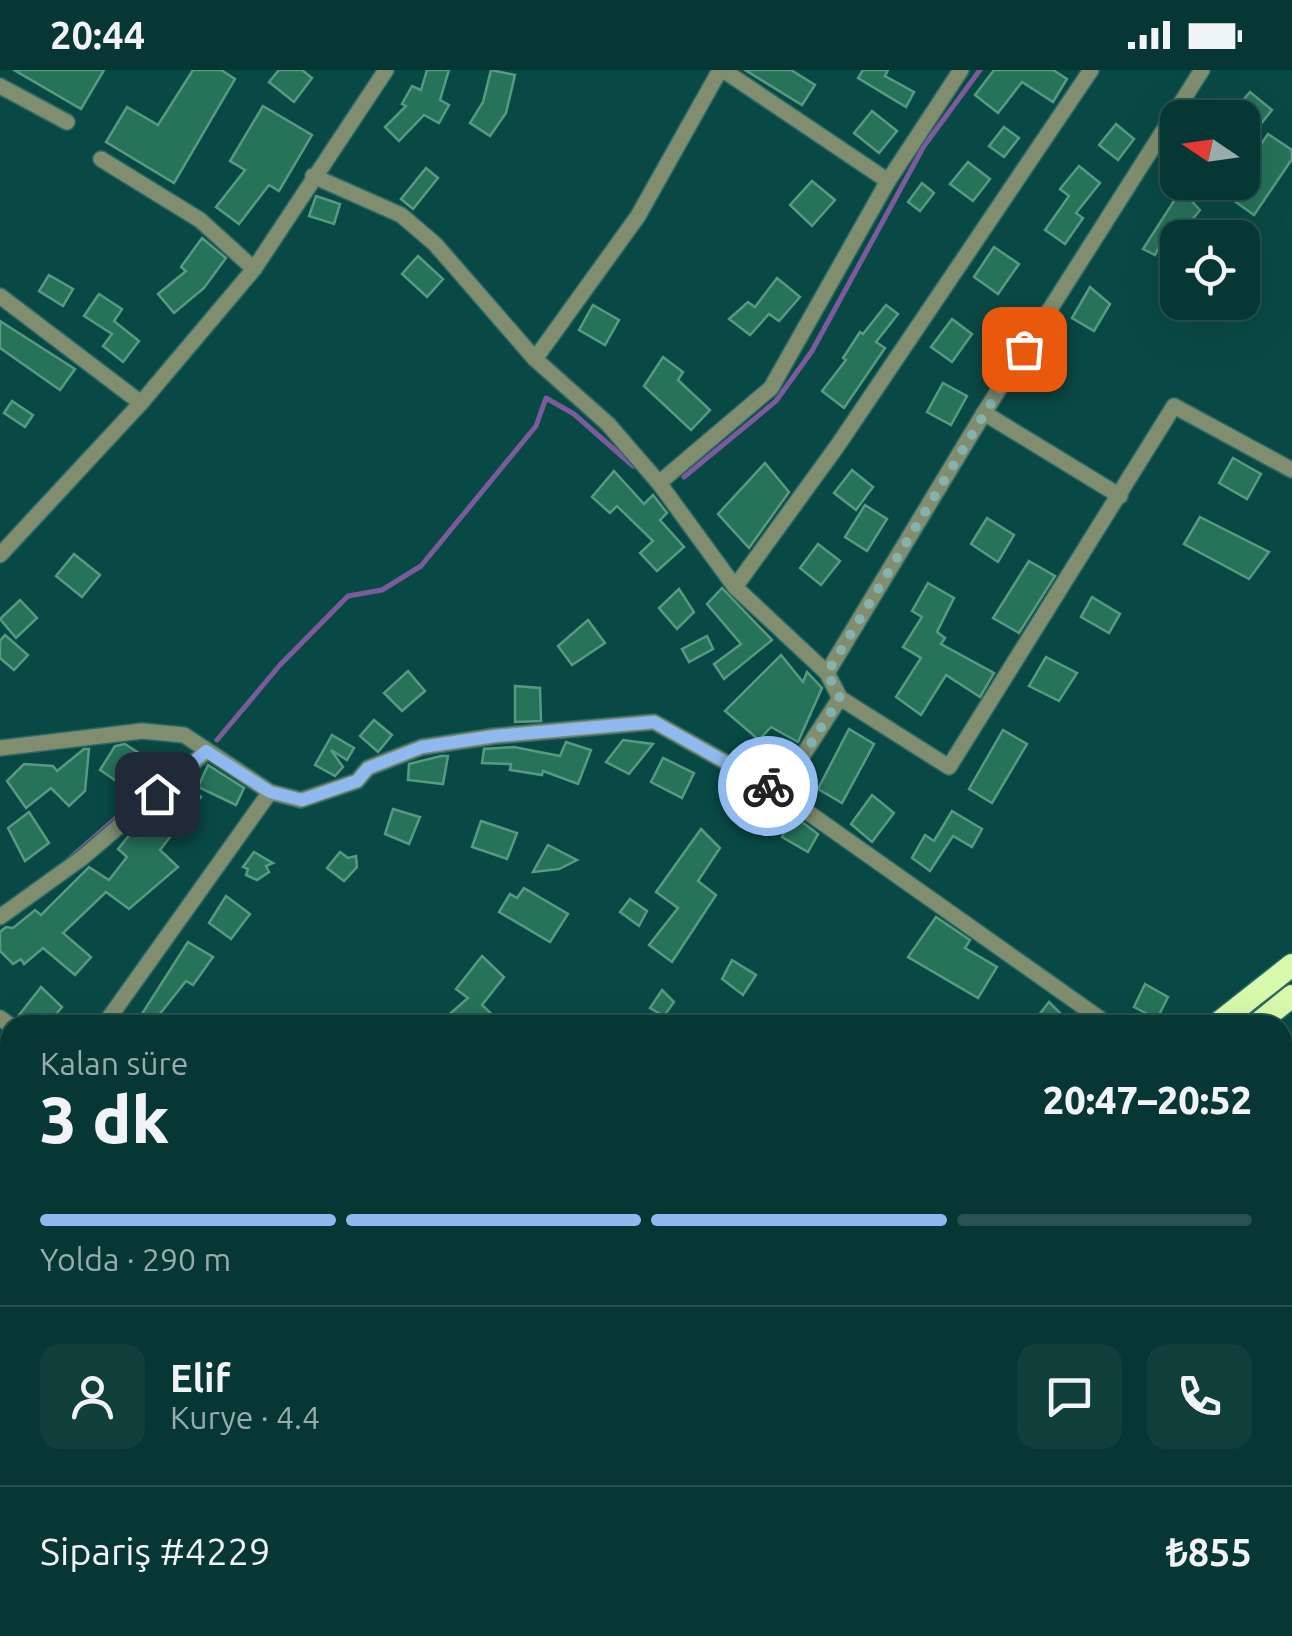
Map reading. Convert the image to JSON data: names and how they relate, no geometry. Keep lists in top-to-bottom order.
{
  "north": "left",
  "page": {
    "status": "20:44",
    "heading": ["3 dk", "Kalan süre", "20:47–20:52"],
    "panel": [
      "Elif",
      "Kurye · 4.4",
      "Sipariş #4229",
      "₺855"
    ],
    "bar": "Yolda · 290 m"
  }
}
